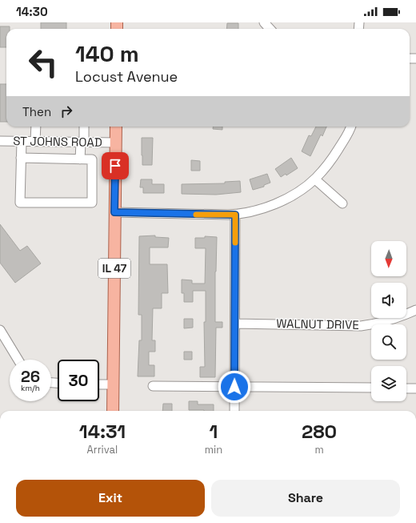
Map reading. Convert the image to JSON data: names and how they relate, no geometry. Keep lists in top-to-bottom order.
{
  "streets": {
    "main road": ["IL 47"],
    "street": ["ST JOHNS ROAD", "WALNUT DRIVE"]
  },
  "crossings": [
    ["ST JOHNS ROAD", "IL 47"]
  ],
  "north": "bottom",
  "page": {
    "status": "14:30",
    "turn": ["140 m", "Locust Avenue"],
    "then": "Then",
    "speed": "26 km/h",
    "limit": "30",
    "eta": [
      "14:31",
      "Arrival",
      "1",
      "min",
      "280",
      "m"
    ],
    "buttons": ["Exit", "Share"]
  }
}
